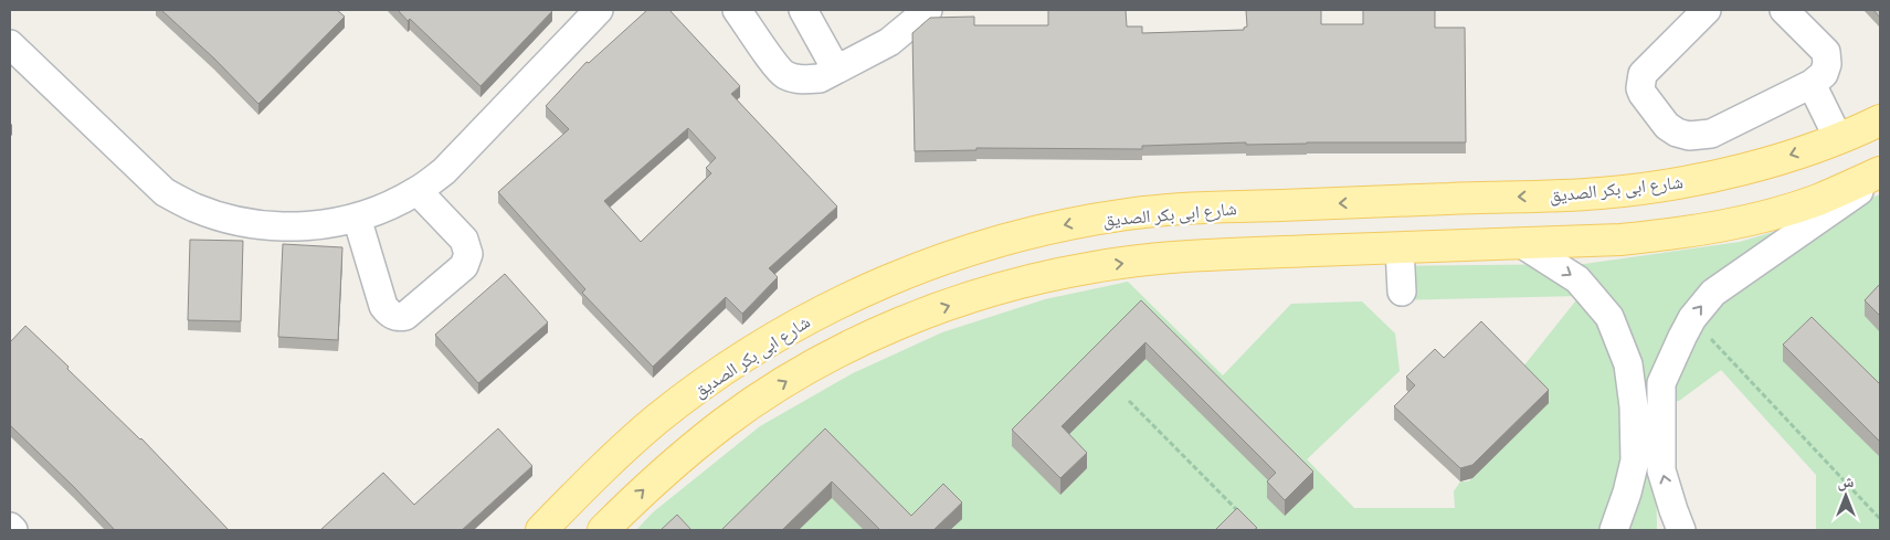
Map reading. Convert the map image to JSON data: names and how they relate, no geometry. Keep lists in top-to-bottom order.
{
  "streets": {
    "main road": ["شارع ابى بكر الصديق"]
  },
  "north": "top"
}
